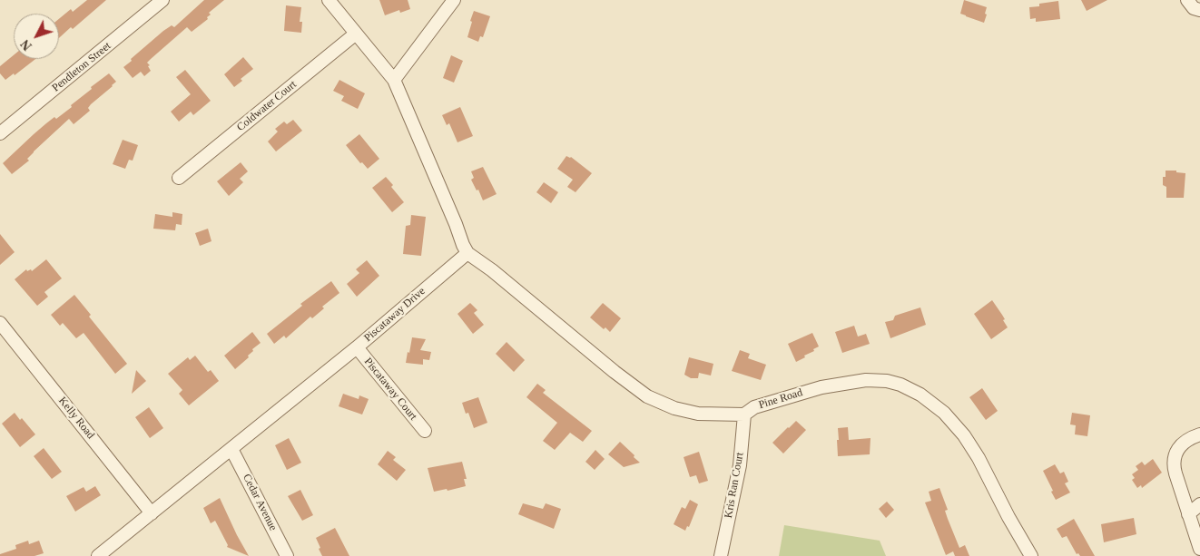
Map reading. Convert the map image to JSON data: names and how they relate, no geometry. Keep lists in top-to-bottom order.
{
  "streets": {
    "street": [
      "Pendleton Street",
      "Coldwater Court",
      "Piscataway Drive",
      "Piscataway Court",
      "Pine Road",
      "Kelly Road",
      "Kris Ran Court",
      "Cedar Avenue"
    ]
  },
  "crossings": [
    ["Piscataway Drive", "Piscataway Court"],
    ["Piscataway Drive", "Pine Road"],
    ["Piscataway Drive", "Kelly Road"],
    ["Piscataway Drive", "Cedar Avenue"],
    ["Pine Road", "Kris Ran Court"]
  ],
  "north": "bottom left"
}
